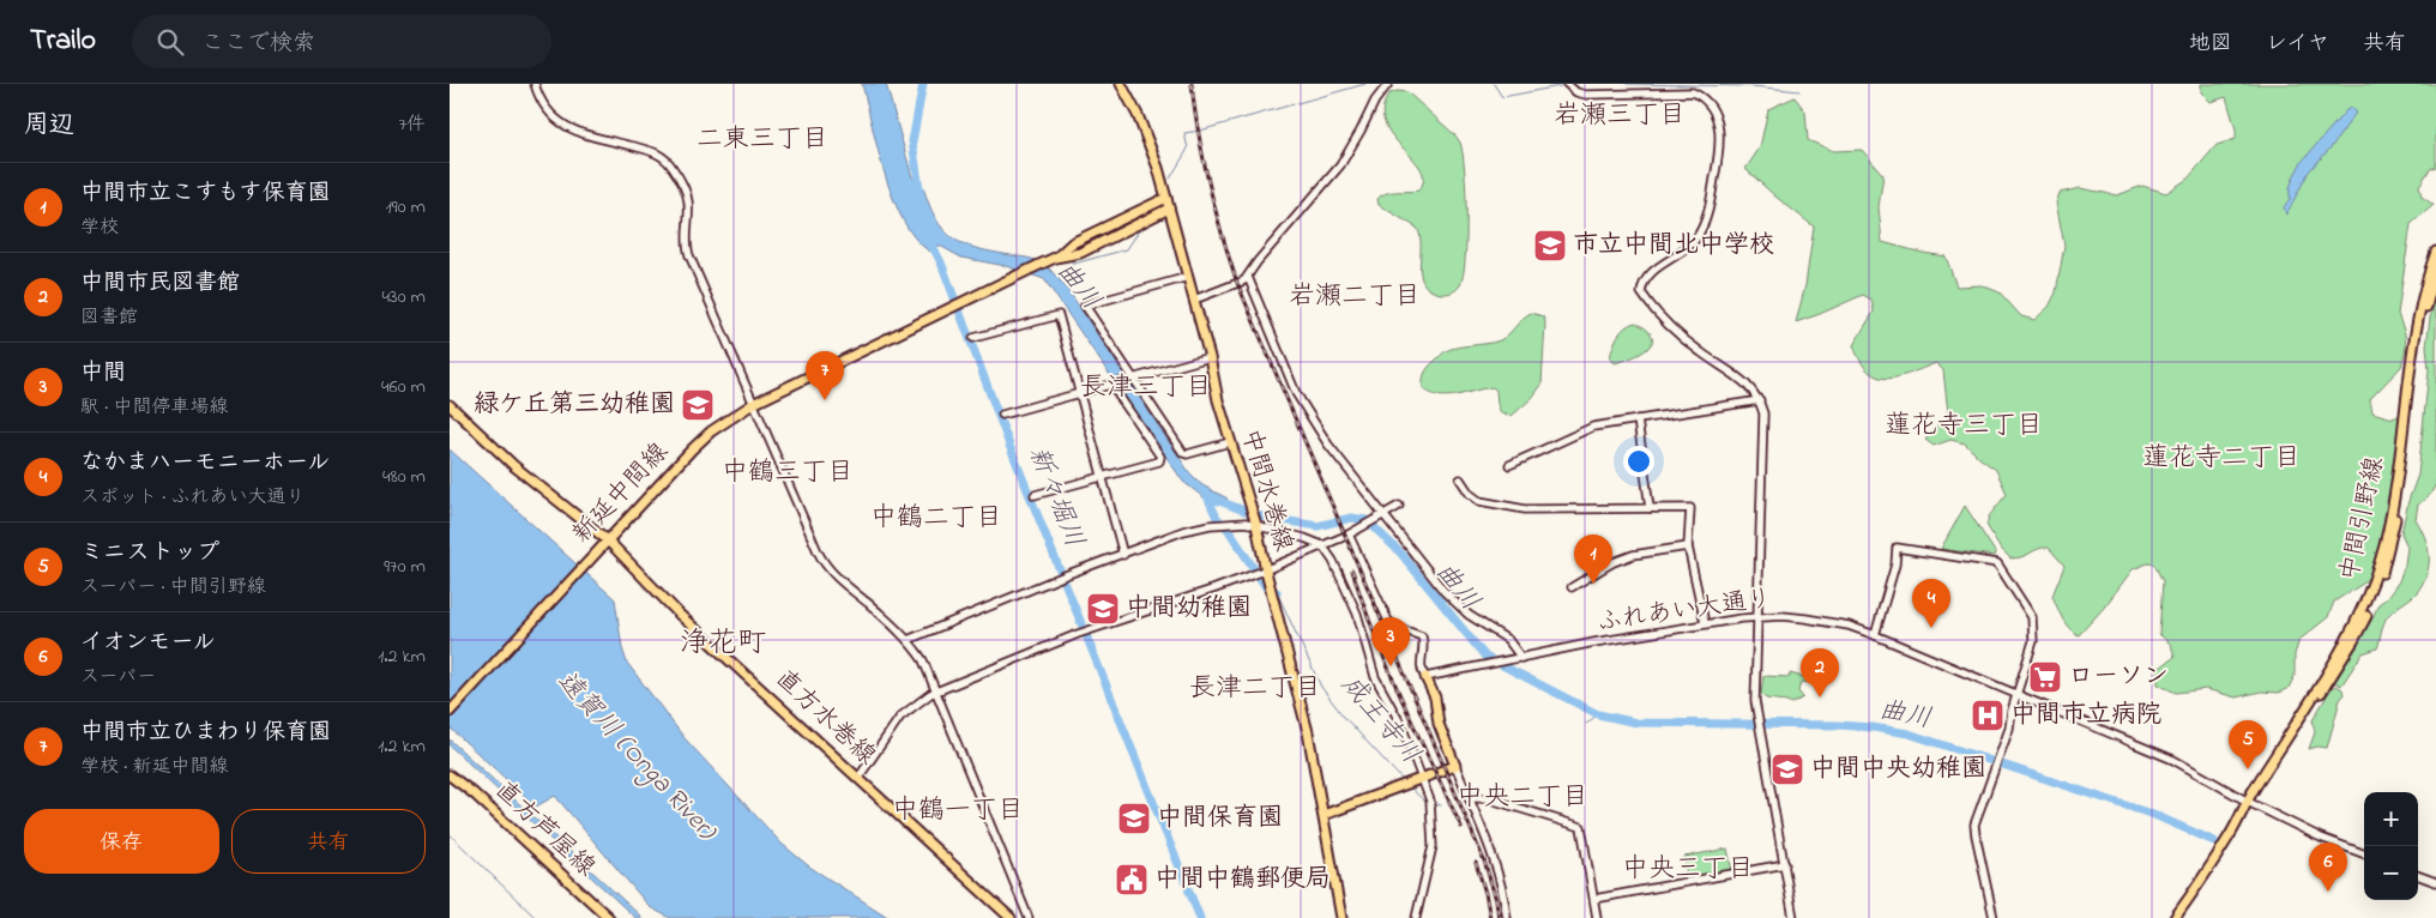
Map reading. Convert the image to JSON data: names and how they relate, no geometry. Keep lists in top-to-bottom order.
{
  "streets": {
    "main road": [
      "中間水巻線",
      "新延中間線",
      "中間引野線",
      "直方水巻線",
      "直方芦屋線"
    ],
    "street": ["ふれあい大通り"]
  },
  "crossings": [
    ["中間水巻線", "新延中間線"],
    ["新延中間線", "直方水巻線"],
    ["中間引野線", "ふれあい大通り"]
  ],
  "districts": [
    "岩瀬三丁目",
    "二東三丁目",
    "岩瀬二丁目",
    "長津三丁目",
    "蓮花寺三丁目",
    "蓮花寺二丁目",
    "中鶴三丁目",
    "中鶴二丁目",
    "浄花町",
    "長津二丁目",
    "中央二丁目",
    "中鶴一丁目",
    "中央三丁目"
  ],
  "water": [
    "曲川",
    "新々堀川",
    "成王寺川",
    "遠賀川 (Onga River)"
  ],
  "places": {
    "school or university": [
      "市立中間北中学校",
      "緑ケ丘第三幼稚園",
      "中間幼稚園",
      "中間中央幼稚園",
      "中間保育園"
    ],
    "supermarket": ["ローソン"],
    "hospital": ["中間市立病院"],
    "public building": ["中間中鶴郵便局"]
  },
  "page": {
    "header": "Trailo",
    "search": "ここで検索",
    "nav": ["地図", "レイヤ", "共有"],
    "heading": ["周辺", "7件"],
    "list": [
      {
        "mark": "1",
        "name": "中間市立こすもす保育園",
        "note": "学校",
        "value": "190 m"
      },
      {
        "mark": "2",
        "name": "中間市民図書館",
        "note": "図書館",
        "value": "430 m"
      },
      {
        "mark": "3",
        "name": "中間",
        "note": "駅 · 中間停車場線",
        "value": "460 m"
      },
      {
        "mark": "4",
        "name": "なかまハーモニーホール",
        "note": "スポット · ふれあい大通り",
        "value": "480 m"
      },
      {
        "mark": "5",
        "name": "ミニストップ",
        "note": "スーパー · 中間引野線",
        "value": "970 m"
      },
      {
        "mark": "6",
        "name": "イオンモール",
        "note": "スーパー",
        "value": "1.2 km"
      },
      {
        "mark": "7",
        "name": "中間市立ひまわり保育園",
        "note": "学校 · 新延中間線",
        "value": "1.2 km"
      }
    ],
    "pins": [
      "7",
      "1",
      "4",
      "3",
      "2",
      "5",
      "6"
    ],
    "buttons": ["保存", "共有"],
    "map_buttons": ["+", "−"]
  }
}
